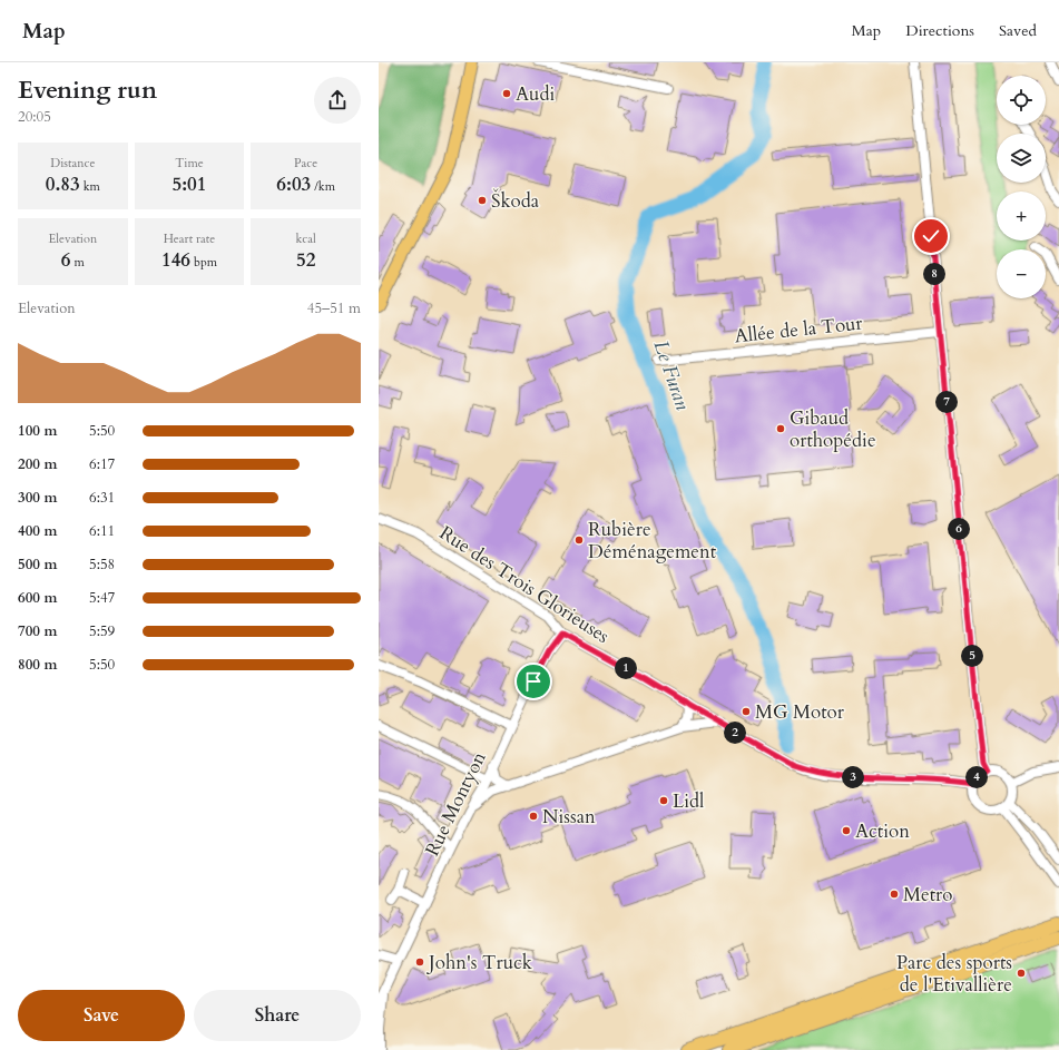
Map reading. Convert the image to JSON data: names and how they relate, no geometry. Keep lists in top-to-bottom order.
{
  "streets": {
    "street": ["Allée de la Tour", "Rue des Trois Glorieuses", "Rue Montyon"]
  },
  "crossings": [
    ["Rue des Trois Glorieuses", "Rue Montyon"]
  ],
  "water": ["Le Furan"],
  "places": [
    "Audi",
    "Škoda",
    "Gibaud orthopédie",
    "Rubière Déménagement",
    "MG Motor",
    "Lidl",
    "Nissan",
    "Action",
    "Metro",
    "John's Truck",
    "Parc des sports de l'Etivallière"
  ],
  "page": {
    "header": "Map",
    "nav": ["Map", "Directions", "Saved"],
    "heading": ["Evening run", "20:05"],
    "map_buttons": ["+", "−"],
    "stats": [
      ["Distance", "0.83 km"],
      ["Time", "5:01"],
      ["Pace", "6:03 /km"],
      ["Elevation", "6 m"],
      ["Heart rate", "146 bpm"],
      ["kcal", "52"]
    ],
    "pins": [
      "8",
      "7",
      "6",
      "5",
      "1",
      "2",
      "3",
      "4"
    ],
    "chart": ["Elevation", "45–51 m"],
    "list": [
      {
        "name": "100 m",
        "note": "5:50"
      },
      {
        "name": "200 m",
        "note": "6:17"
      },
      {
        "name": "300 m",
        "note": "6:31"
      },
      {
        "name": "400 m",
        "note": "6:11"
      },
      {
        "name": "500 m",
        "note": "5:58"
      },
      {
        "name": "600 m",
        "note": "5:47"
      },
      {
        "name": "700 m",
        "note": "5:59"
      },
      {
        "name": "800 m",
        "note": "5:50"
      }
    ],
    "buttons": ["Save", "Share"]
  }
}
